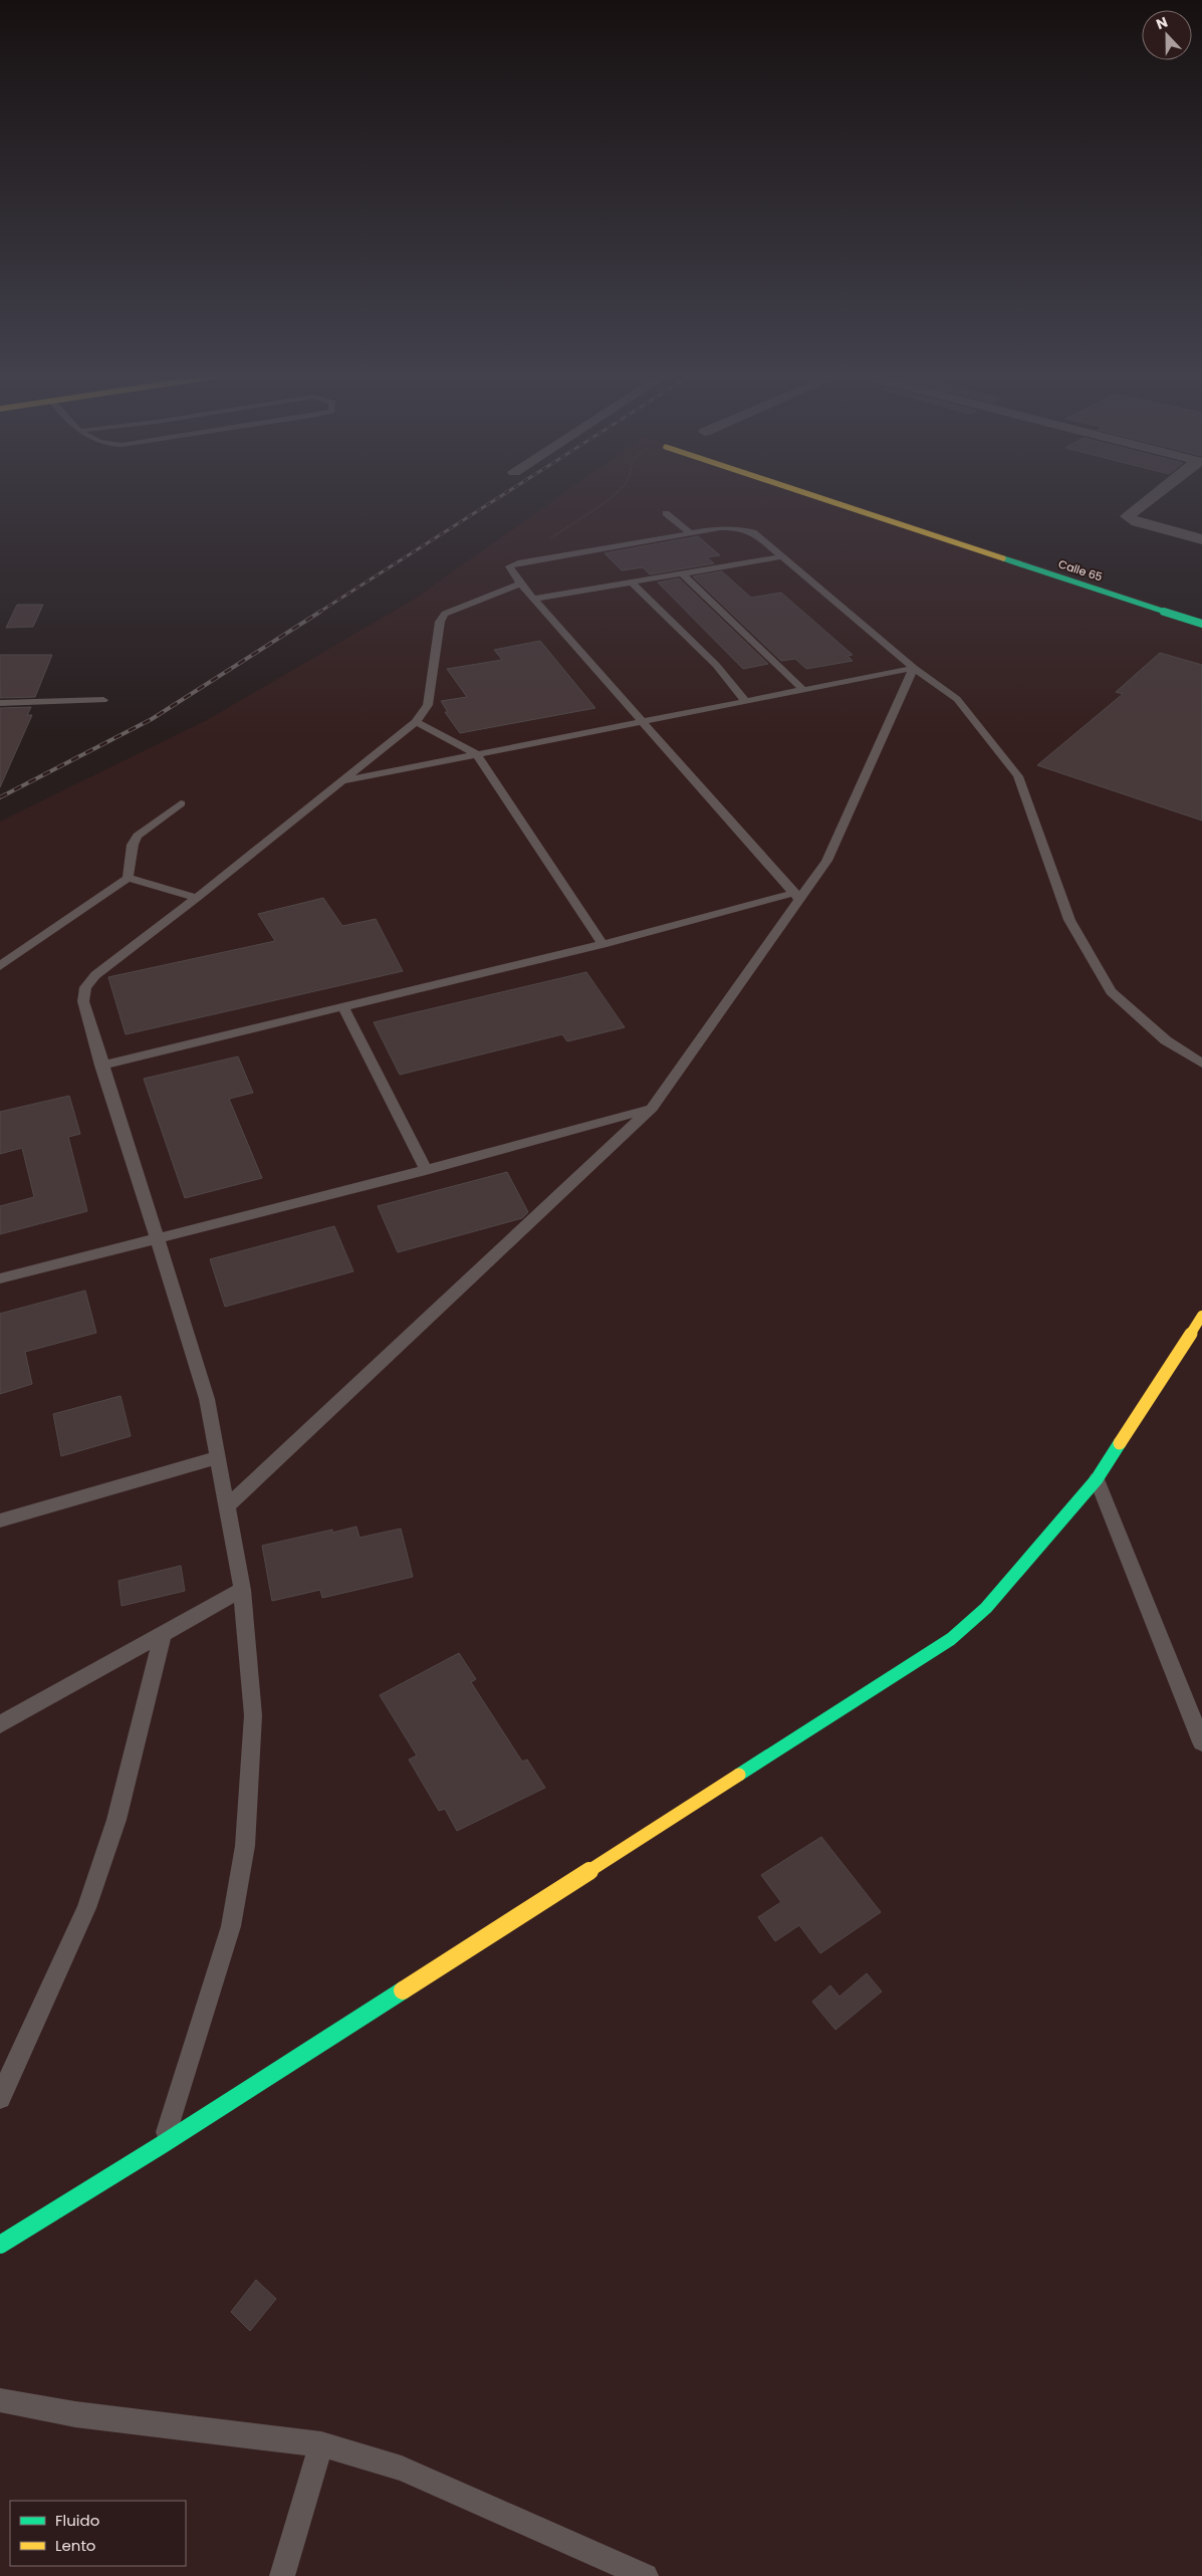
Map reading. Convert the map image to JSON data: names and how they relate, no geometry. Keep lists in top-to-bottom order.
{
  "streets": {
    "street": ["Calle 65"]
  },
  "legend": ["Fluido", "Lento"],
  "north": "top"
}
